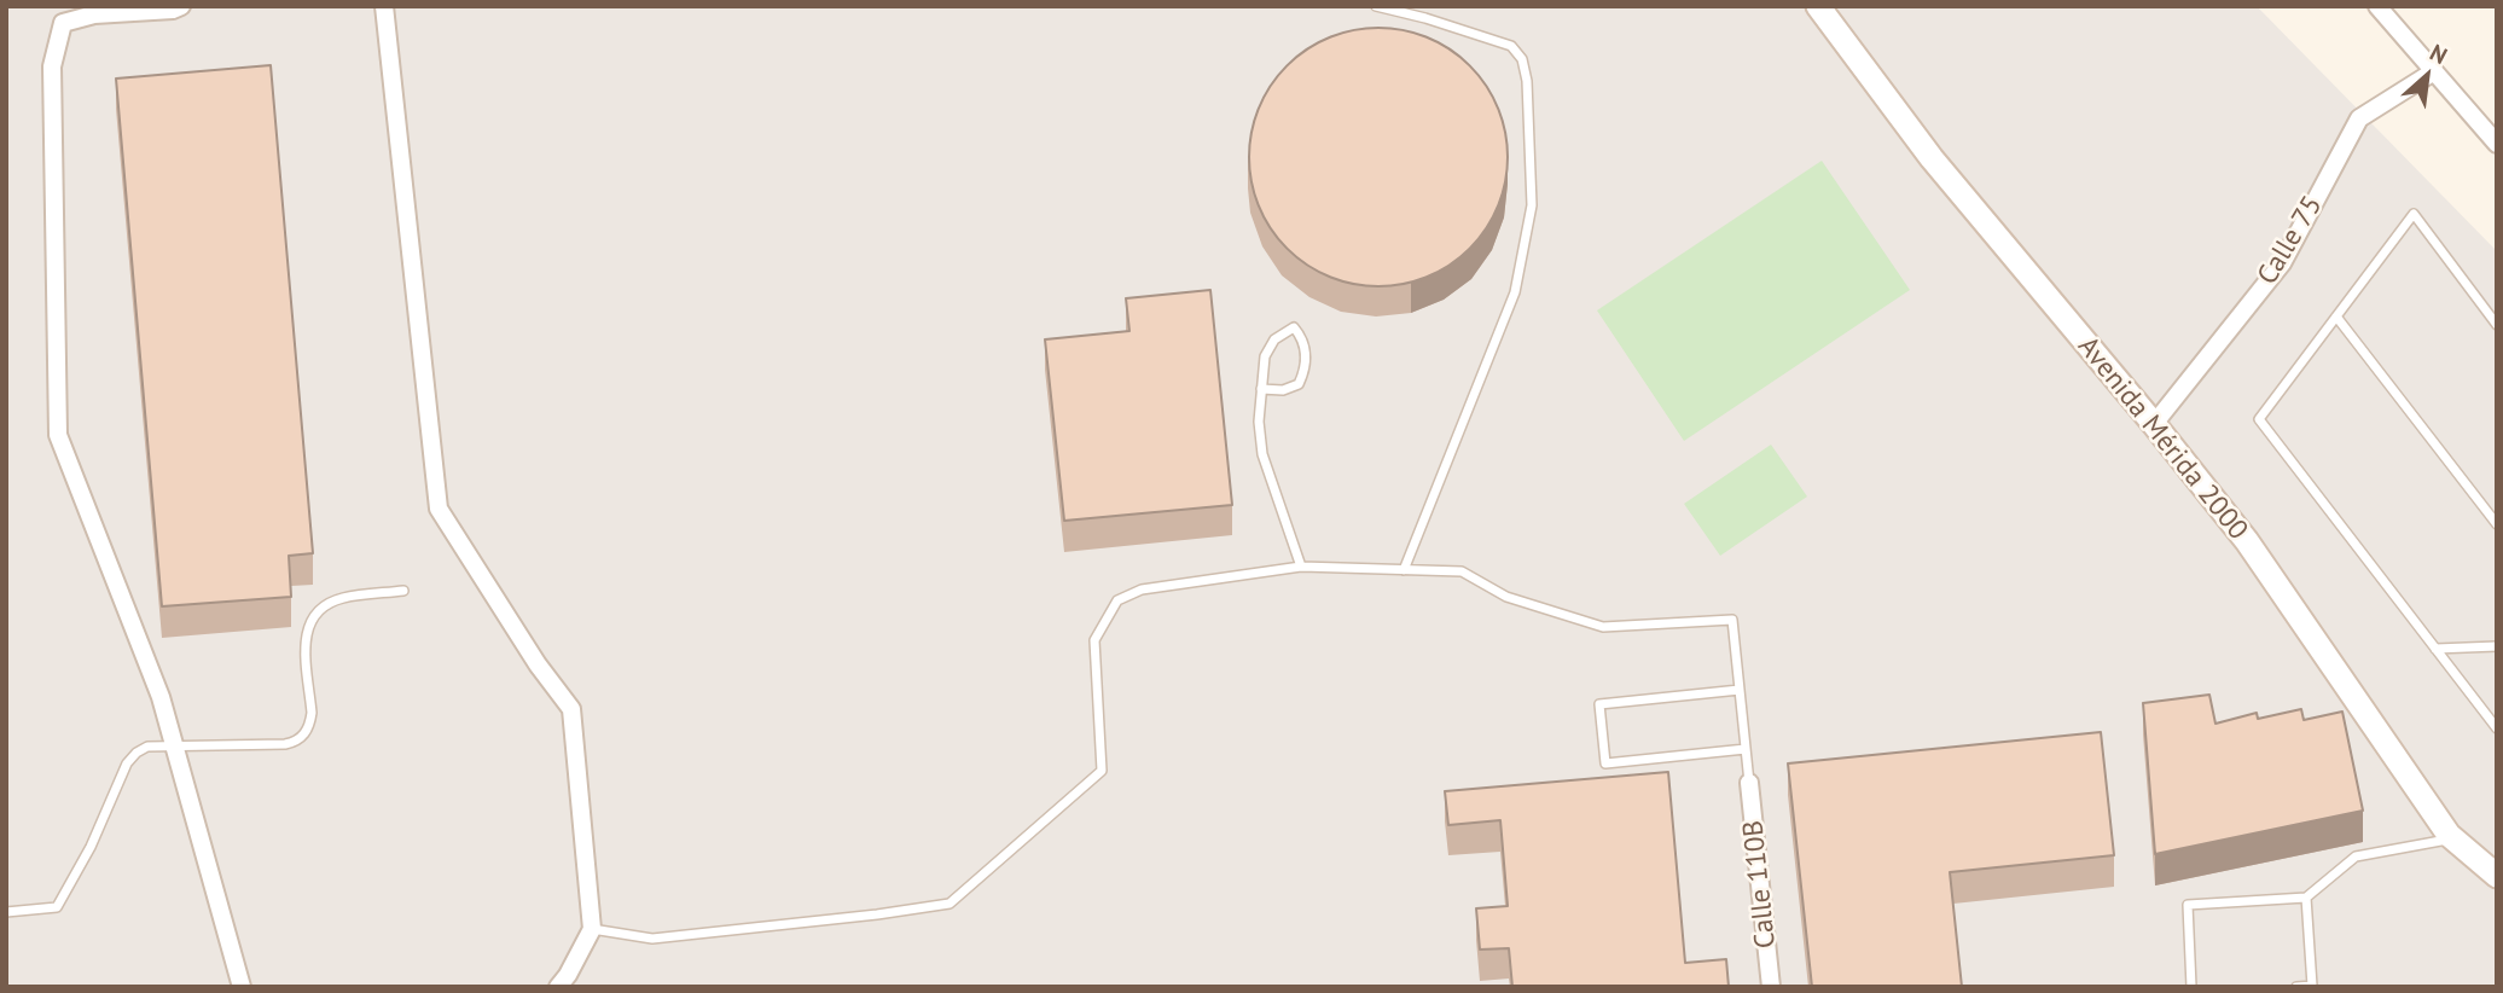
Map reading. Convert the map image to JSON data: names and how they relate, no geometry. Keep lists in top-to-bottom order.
{
  "streets": {
    "main road": ["Avenida Mérida 2000"],
    "street": ["Calle 75", "Calle 110B"]
  },
  "crossings": [
    ["Calle 75", "Avenida Mérida 2000"]
  ],
  "north": "top right"
}
